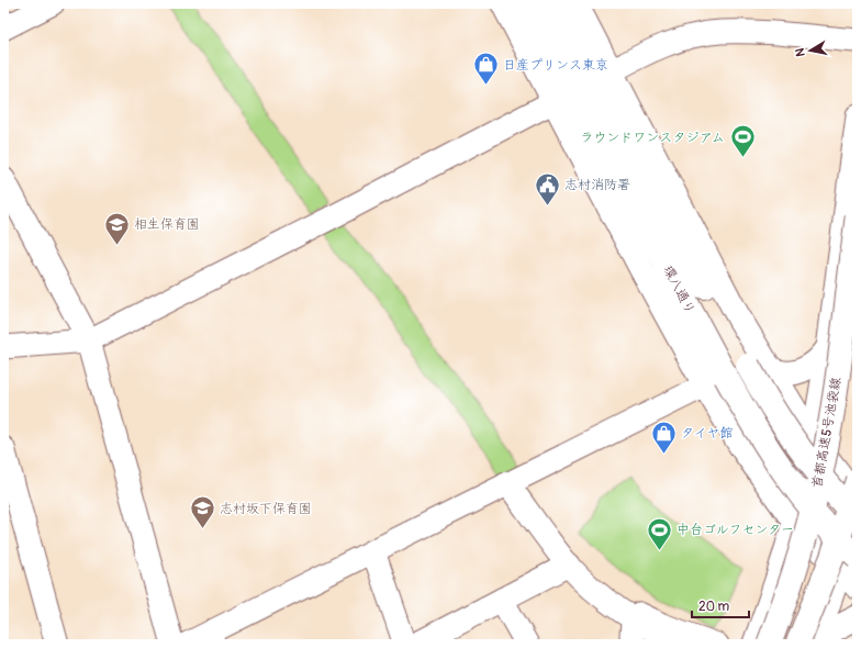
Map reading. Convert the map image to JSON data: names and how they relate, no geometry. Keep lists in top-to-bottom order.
{
  "streets": {
    "main road": ["環八通り", "首都高速5号池袋線"]
  },
  "places": {
    "shop": ["日産プリンス東京", "タイヤ館"],
    "sports": ["ラウンドワンスタジアム", "中台ゴルフセンター"],
    "public building": ["志村消防署"],
    "school or university": ["相生保育園", "志村坂下保育園"]
  },
  "scale_bar": "20 m",
  "north": "left"
}
